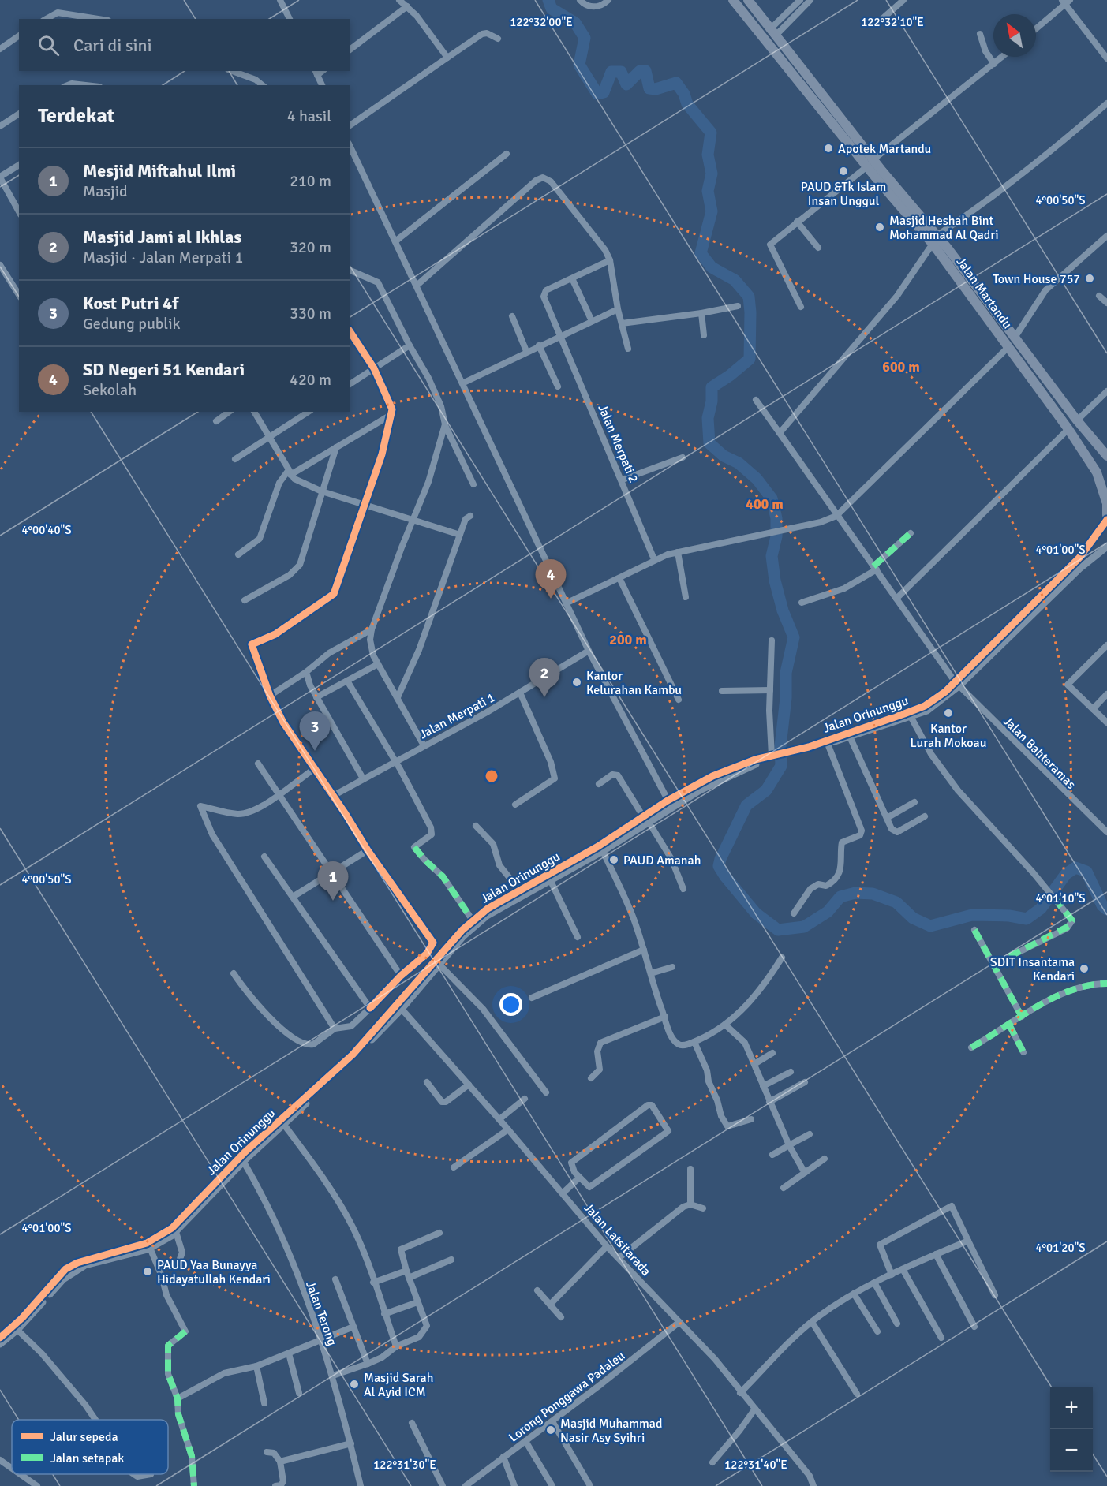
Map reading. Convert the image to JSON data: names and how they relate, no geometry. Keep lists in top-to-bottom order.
{
  "streets": {
    "highway": ["Jalan Martandu"],
    "street": [
      "Jalan Merpati 2",
      "Jalan Orinunggu",
      "Jalan Merpati 1",
      "Jalan Bahteramas",
      "Jalan Latsitarada",
      "Jalan Terong",
      "Lorong Ponggawa Padaleu"
    ]
  },
  "crossings": [
    ["Jalan Orinunggu", "Jalan Bahteramas"],
    ["Jalan Orinunggu", "Jalan Latsitarada"],
    ["Jalan Orinunggu", "Jalan Terong"],
    ["Jalan Latsitarada", "Lorong Ponggawa Padaleu"]
  ],
  "places": [
    "Apotek Martandu",
    "PAUD &Tk Islam Insan Unggul",
    "Masjid Heshah Bint Mohammad Al Qadri",
    "Town House 757",
    "Kantor Kelurahan Kambu",
    "Kantor Lurah Mokoau",
    "PAUD Amanah",
    "SDIT Insantama Kendari",
    "PAUD Yaa Bunayya Hidayatullah Kendari",
    "Masjid Sarah Al Ayid ICM",
    "Masjid Muhammad Nasir Asy Syihri"
  ],
  "legend": ["Jalur sepeda", "Jalan setapak"],
  "north": "top left",
  "page": {
    "search": "Cari di sini",
    "heading": ["Terdekat", "4 hasil"],
    "list": [
      {
        "mark": "1",
        "name": "Mesjid Miftahul Ilmi",
        "note": "Masjid",
        "value": "210 m"
      },
      {
        "mark": "2",
        "name": "Masjid Jami al Ikhlas",
        "note": "Masjid · Jalan Merpati 1",
        "value": "320 m"
      },
      {
        "mark": "3",
        "name": "Kost Putri 4f",
        "note": "Gedung publik",
        "value": "330 m"
      },
      {
        "mark": "4",
        "name": "SD Negeri 51 Kendari",
        "note": "Sekolah",
        "value": "420 m"
      }
    ],
    "pins": [
      "4",
      "2",
      "3",
      "1"
    ],
    "map_buttons": ["+", "−"]
  },
  "coordinates": [
    "122°32'00\"E",
    "122°32'10\"E",
    "4°00'50\"S",
    "4°00'40\"S",
    "4°01'00\"S",
    "4°01'10\"S",
    "4°01'20\"S",
    "122°31'30\"E",
    "122°31'40\"E"
  ],
  "rings": ["600 m", "400 m", "200 m"]
}
